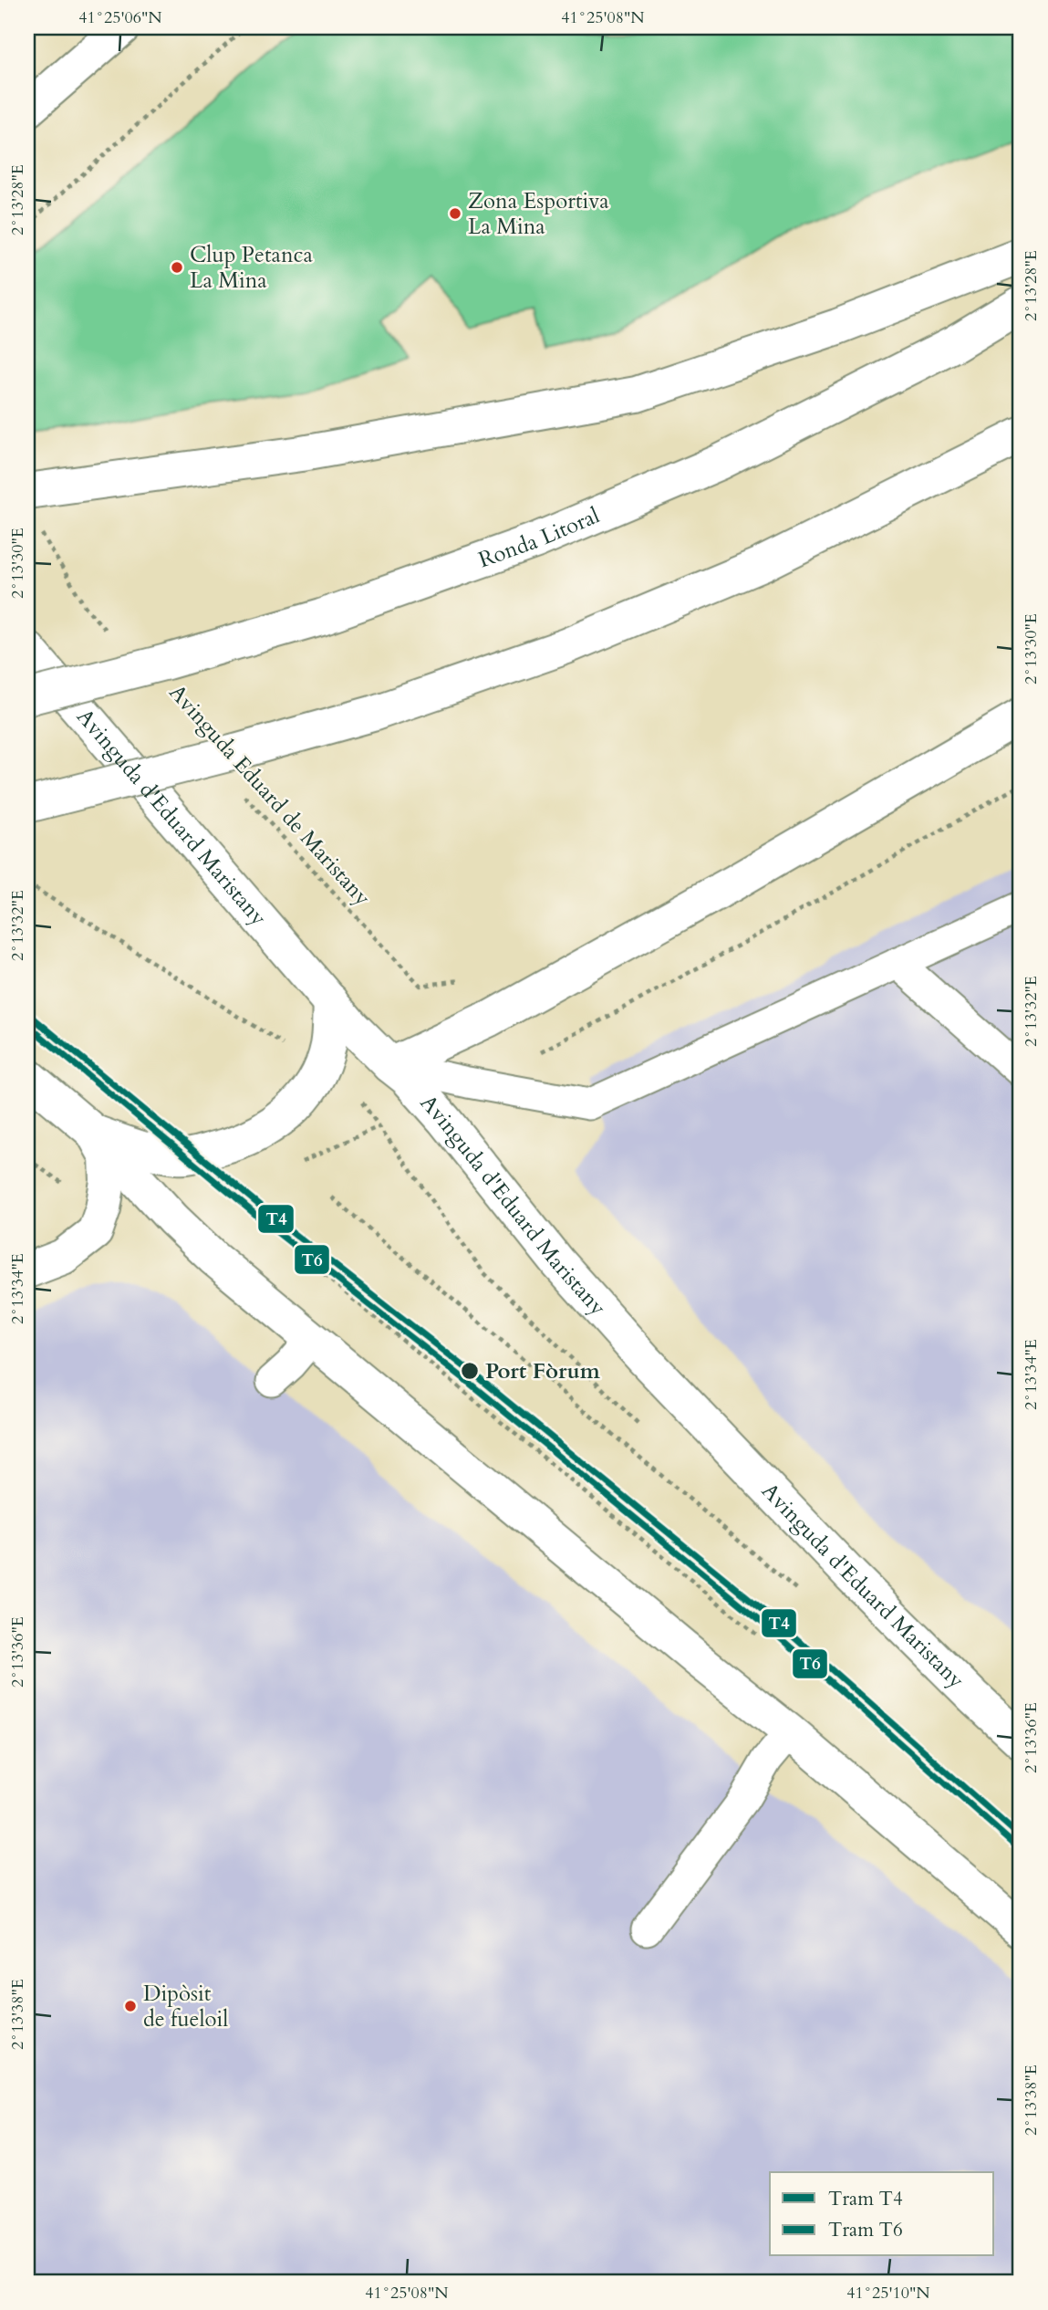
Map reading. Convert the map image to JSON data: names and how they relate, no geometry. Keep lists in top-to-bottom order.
{
  "streets": {
    "main road": ["Ronda Litoral", "Avinguda d'Eduard Maristany"],
    "path": ["Avinguda Eduard de Maristany"]
  },
  "places": [
    "Zona Esportiva La Mina",
    "Clup Petanca La Mina",
    "Port Fòrum",
    "Dipòsit de fueloil"
  ],
  "lines": ["tram line T4", "tram line T6"],
  "legend": ["Tram T4", "Tram T6"],
  "coordinates": [
    "41°25'06\"N",
    "41°25'08\"N",
    "2°13'28\"E",
    "2°13'30\"E",
    "2°13'32\"E",
    "2°13'34\"E",
    "2°13'36\"E",
    "2°13'38\"E",
    "41°25'10\"N"
  ]
}
